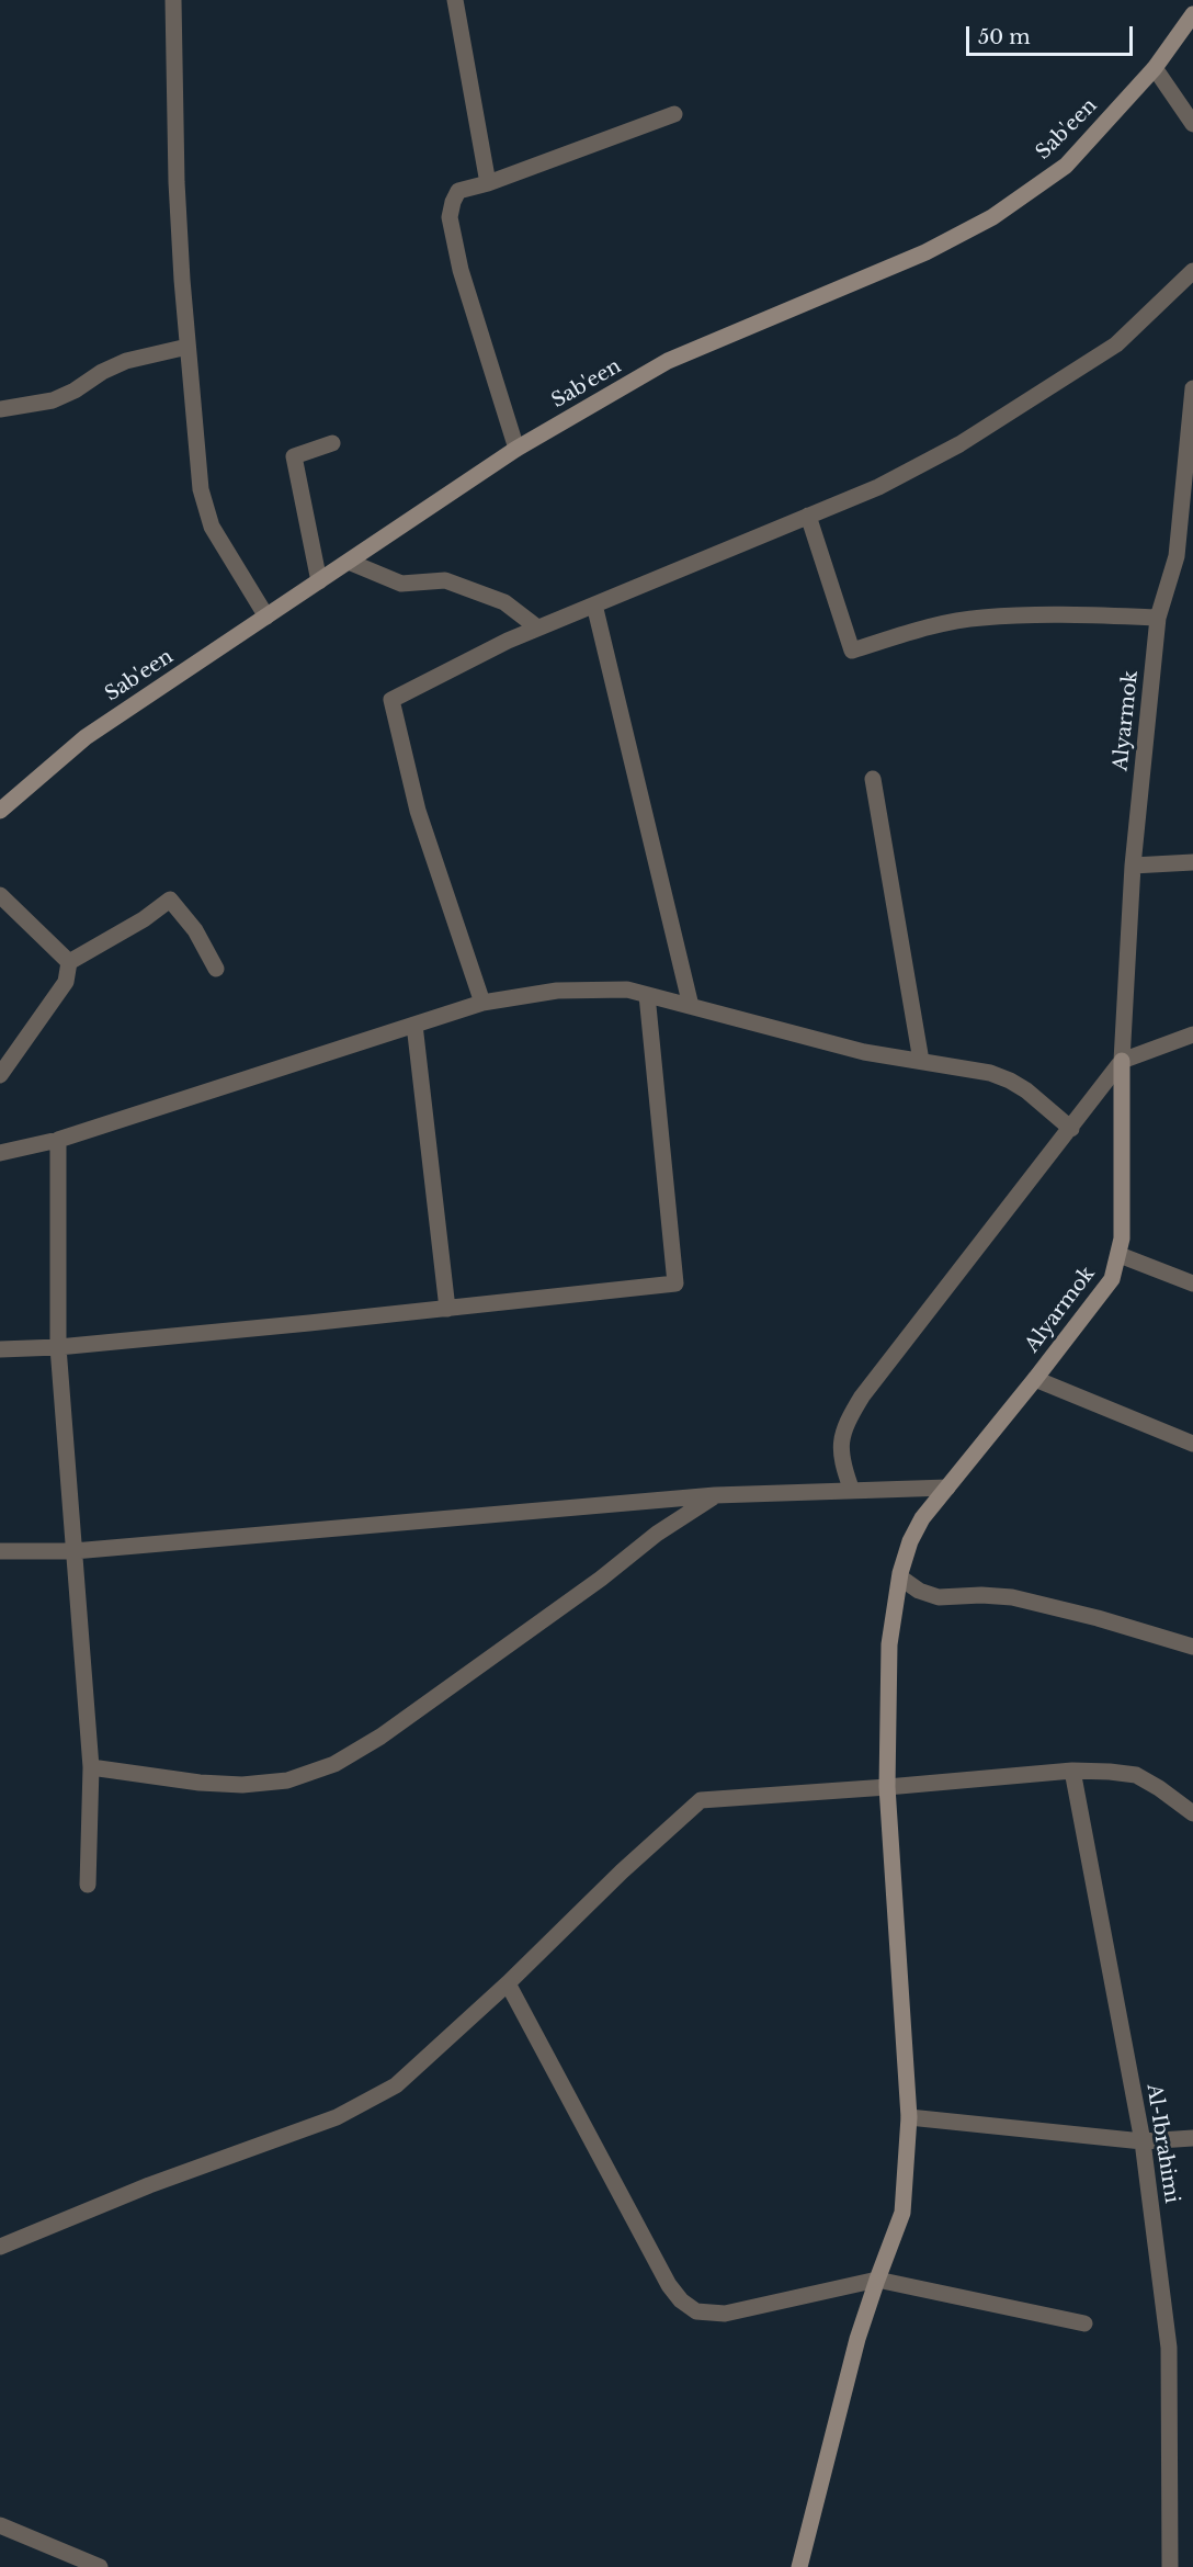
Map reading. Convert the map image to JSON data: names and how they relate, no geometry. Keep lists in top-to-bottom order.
{
  "streets": {
    "street": ["Sab'een", "Alyarmok", "Al-Ibrahimi"]
  },
  "scale_bar": "50 m"
}
